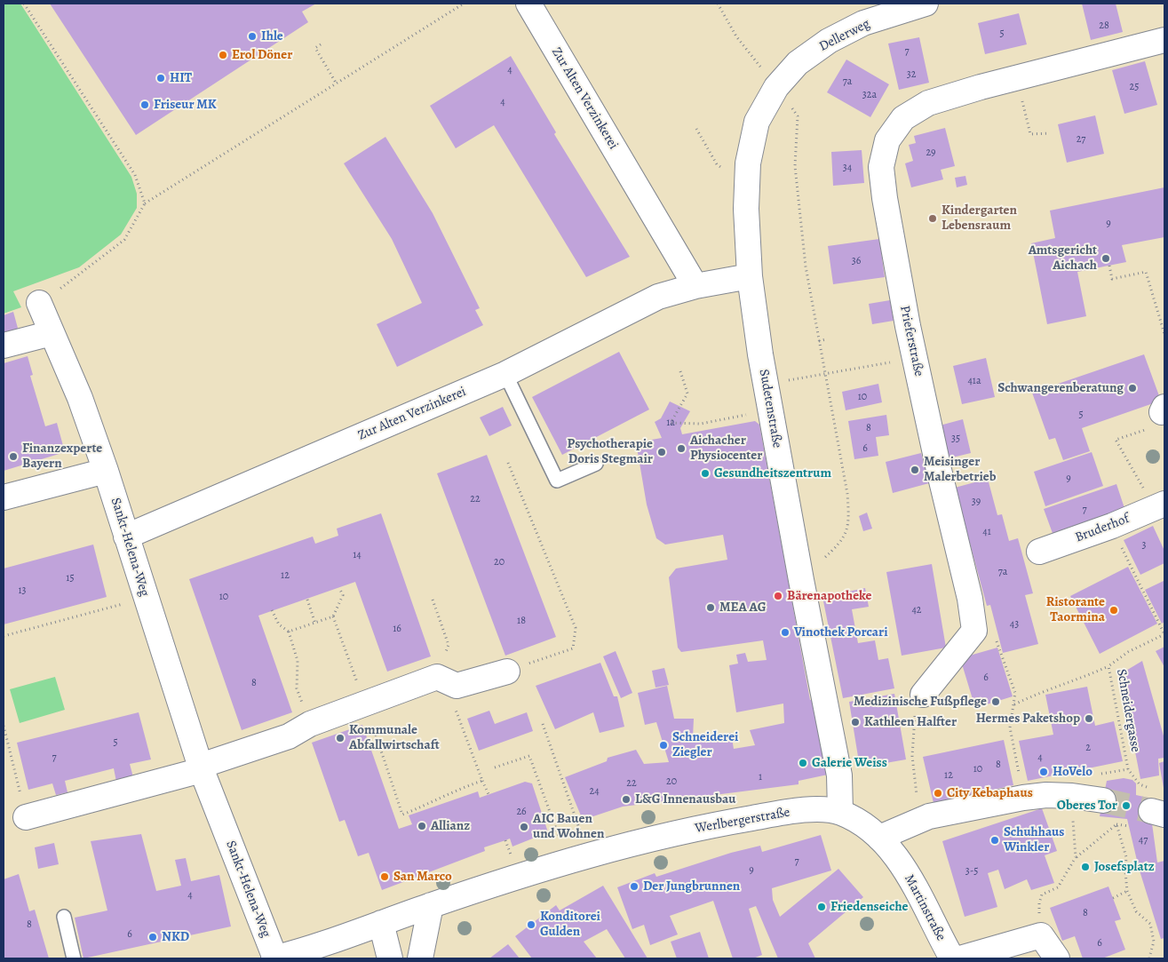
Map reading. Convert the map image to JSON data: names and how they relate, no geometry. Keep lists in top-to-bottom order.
{
  "streets": {
    "street": [
      "Dellerweg",
      "Zur Alten Verzinkerei",
      "Prieferstraße",
      "Sudetenstraße",
      "Bruderhof",
      "Sankt-Helena-Weg",
      "Werlbergerstraße",
      "Martinstraße"
    ],
    "path": ["Schneidergasse"]
  },
  "crossings": [
    ["Dellerweg", "Sudetenstraße"],
    ["Zur Alten Verzinkerei", "Sudetenstraße"],
    ["Zur Alten Verzinkerei", "Sankt-Helena-Weg"],
    ["Sudetenstraße", "Werlbergerstraße"],
    ["Sankt-Helena-Weg", "Werlbergerstraße"],
    ["Werlbergerstraße", "Martinstraße"]
  ],
  "places": [
    "Ihle",
    "Erol Döner",
    "HIT",
    "Friseur MK",
    "Kindergarten Lebensraum",
    "Amtsgericht Aichach",
    "Schwangerenberatung",
    "Aichacher Physiocenter",
    "Psychotherapie Doris Stegmair",
    "Finanzexperte Bayern",
    "Meisinger Malerbetrieb",
    "Gesundheitszentrum",
    "Bärenapotheke",
    "MEA AG",
    "Ristorante Taormina",
    "Vinothek Porcari",
    "Medizinische Fußpflege",
    "Hermes Paketshop",
    "Kathleen Halfter",
    "Kommunale Abfallwirtschaft",
    "Schneiderei Ziegler",
    "Galerie Weiss",
    "HoVelo",
    "City Kebaphaus",
    "L&G Innenausbau",
    "Oberes Tor",
    "Allianz",
    "AIC Bauen und Wohnen",
    "Schuhhaus Winkler",
    "Josefsplatz",
    "San Marco",
    "Der Jungbrunnen",
    "Friedenseiche",
    "Konditorei Gulden",
    "NKD"
  ],
  "house_numbers": [
    "28",
    "5",
    "7",
    "4",
    "32",
    "7a",
    "25",
    "32a",
    "4",
    "27",
    "29",
    "34",
    "9",
    "36",
    "41a",
    "10",
    "5",
    "1a",
    "8",
    "35",
    "6",
    "9",
    "22",
    "39",
    "7",
    "41",
    "3",
    "14",
    "20",
    "7a",
    "12",
    "15",
    "13",
    "10",
    "42",
    "18",
    "43",
    "16",
    "6",
    "8",
    "5",
    "2",
    "7",
    "4",
    "8",
    "10",
    "12",
    "1",
    "20",
    "22",
    "24",
    "26",
    "47",
    "7",
    "9",
    "3-5",
    "4",
    "8",
    "8",
    "6",
    "6"
  ]
}
